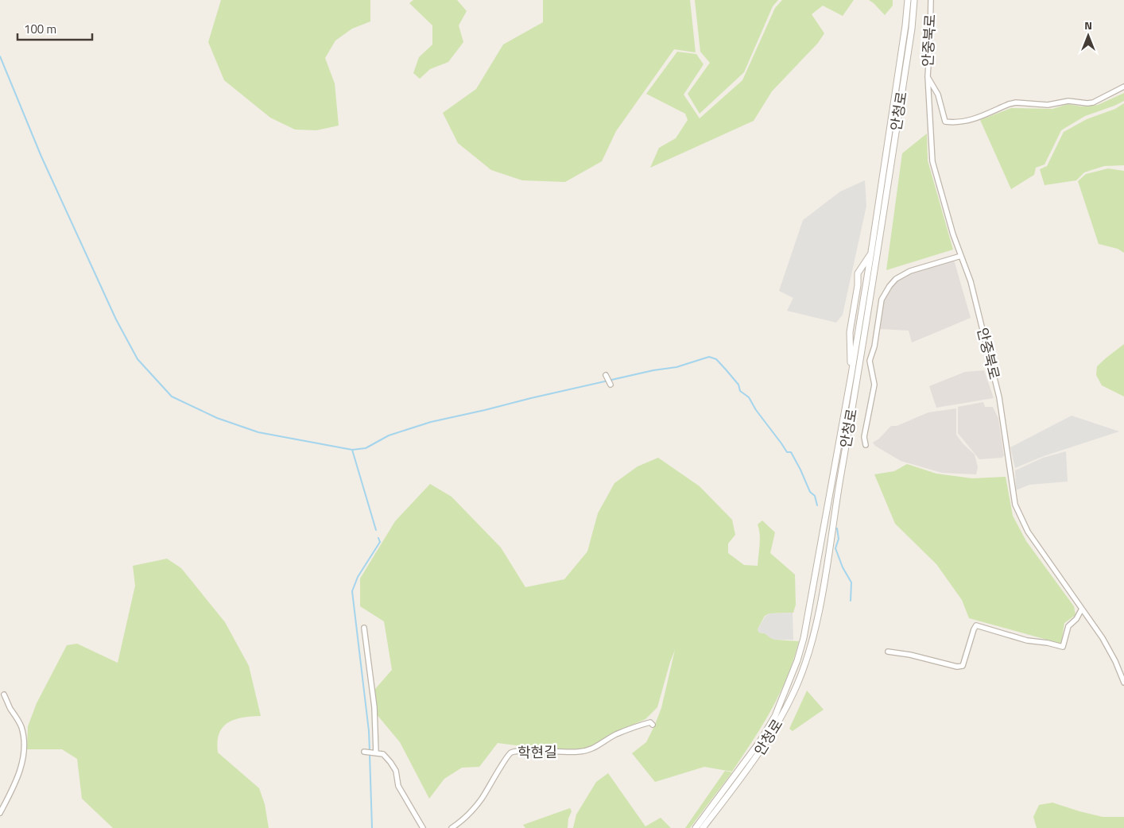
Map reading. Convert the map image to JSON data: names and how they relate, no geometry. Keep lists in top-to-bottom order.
{
  "streets": {
    "street": ["안중북로", "안청로", "학현길"]
  },
  "scale_bar": "100 m",
  "north": "top"
}
